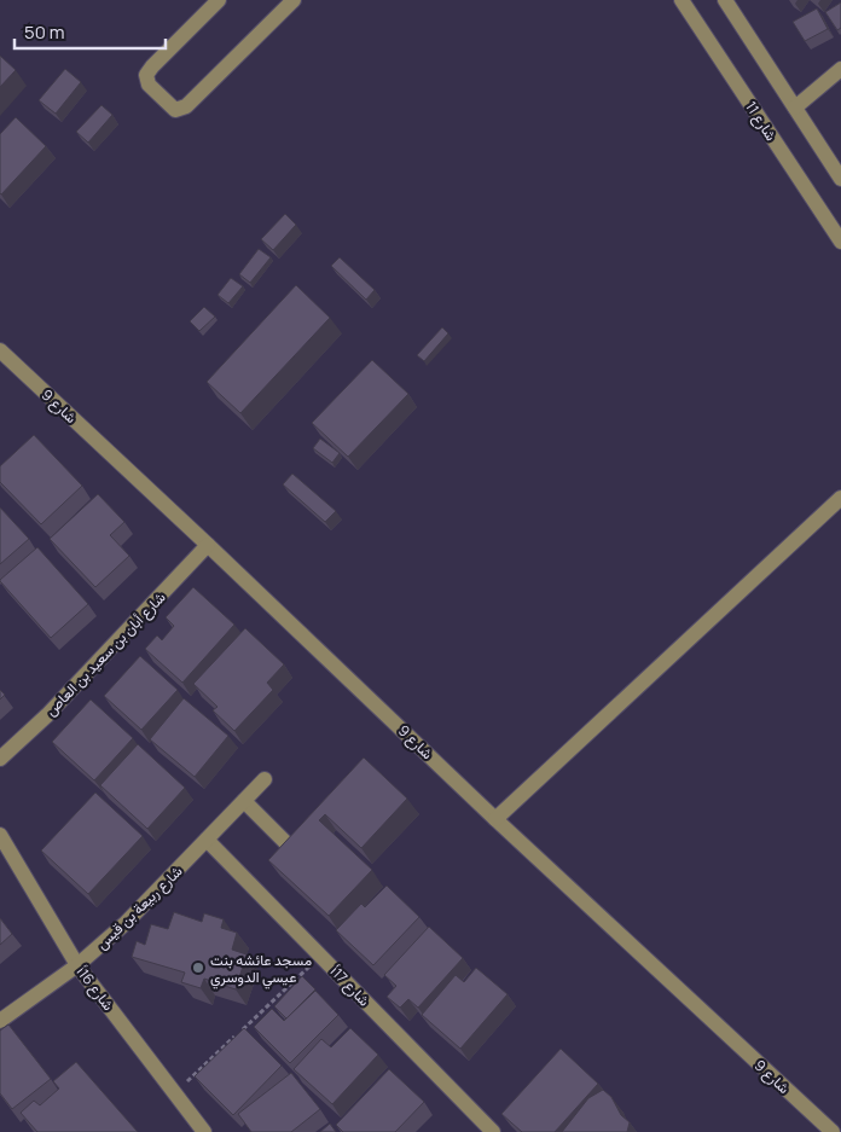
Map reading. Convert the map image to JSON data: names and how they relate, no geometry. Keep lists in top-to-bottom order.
{
  "streets": {
    "street": [
      "شارع 11",
      "شارع 9",
      "شارع أبان بن سعيد بن العاص",
      "شارع ربيعة بن قيس",
      "شارع 17أ",
      "شارع 16أ"
    ]
  },
  "crossings": [
    ["شارع 9", "شارع أبان بن سعيد بن العاص"],
    ["شارع ربيعة بن قيس", "شارع 17أ"],
    ["شارع ربيعة بن قيس", "شارع 16أ"]
  ],
  "places": ["مسجد عائشه بنت عيسي الدوسري"],
  "scale_bar": "50 m"
}
